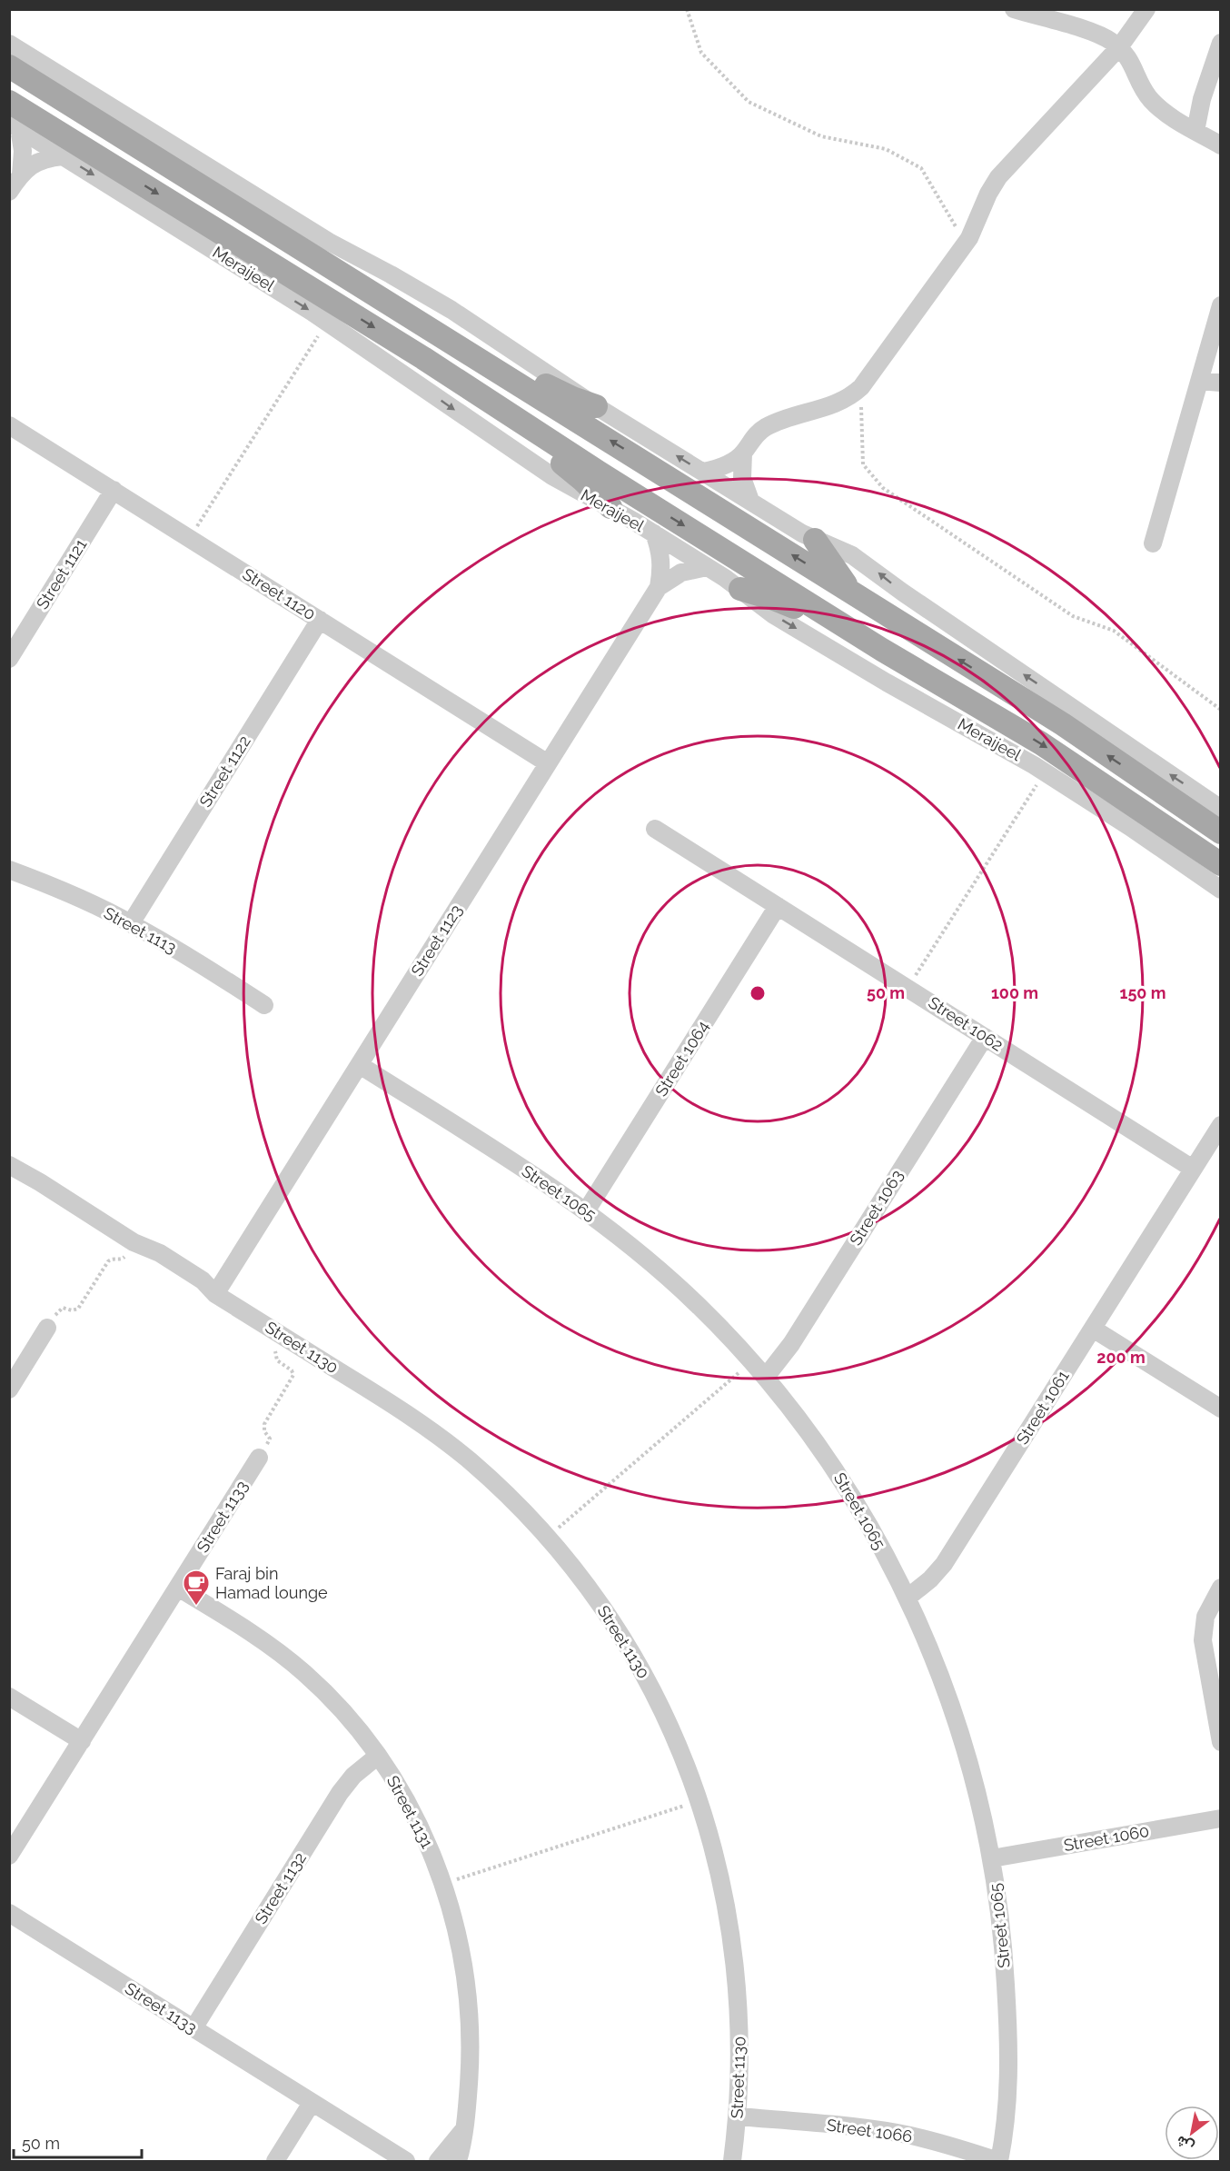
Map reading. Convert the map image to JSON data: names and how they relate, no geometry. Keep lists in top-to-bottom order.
{
  "streets": {
    "main road": ["Meraijeel"],
    "street": [
      "Street 1121",
      "Street 1120",
      "Street 1122",
      "Street 1113",
      "Street 1123",
      "Street 1062",
      "Street 1064",
      "Street 1065",
      "Street 1063",
      "Street 1130",
      "Street 1061",
      "Street 1133",
      "Street 1131",
      "Street 1060",
      "Street 1132",
      "Street 1066"
    ]
  },
  "crossings": [
    ["Meraijeel", "Street 1123"],
    ["Street 1121", "Street 1120"],
    ["Street 1120", "Street 1122"],
    ["Street 1120", "Street 1123"],
    ["Street 1122", "Street 1113"],
    ["Street 1123", "Street 1065"],
    ["Street 1123", "Street 1130"],
    ["Street 1062", "Street 1064"],
    ["Street 1062", "Street 1063"],
    ["Street 1062", "Street 1061"],
    ["Street 1064", "Street 1065"],
    ["Street 1065", "Street 1063"],
    ["Street 1065", "Street 1061"],
    ["Street 1065", "Street 1060"],
    ["Street 1065", "Street 1066"],
    ["Street 1130", "Street 1066"],
    ["Street 1133", "Street 1131"],
    ["Street 1133", "Street 1132"],
    ["Street 1131", "Street 1132"]
  ],
  "places": {
    "cafe": ["Faraj bin Hamad lounge"]
  },
  "scale_bar": "50 m",
  "north": "bottom left",
  "rings": [
    "50 m",
    "100 m",
    "150 m",
    "200 m"
  ]
}
